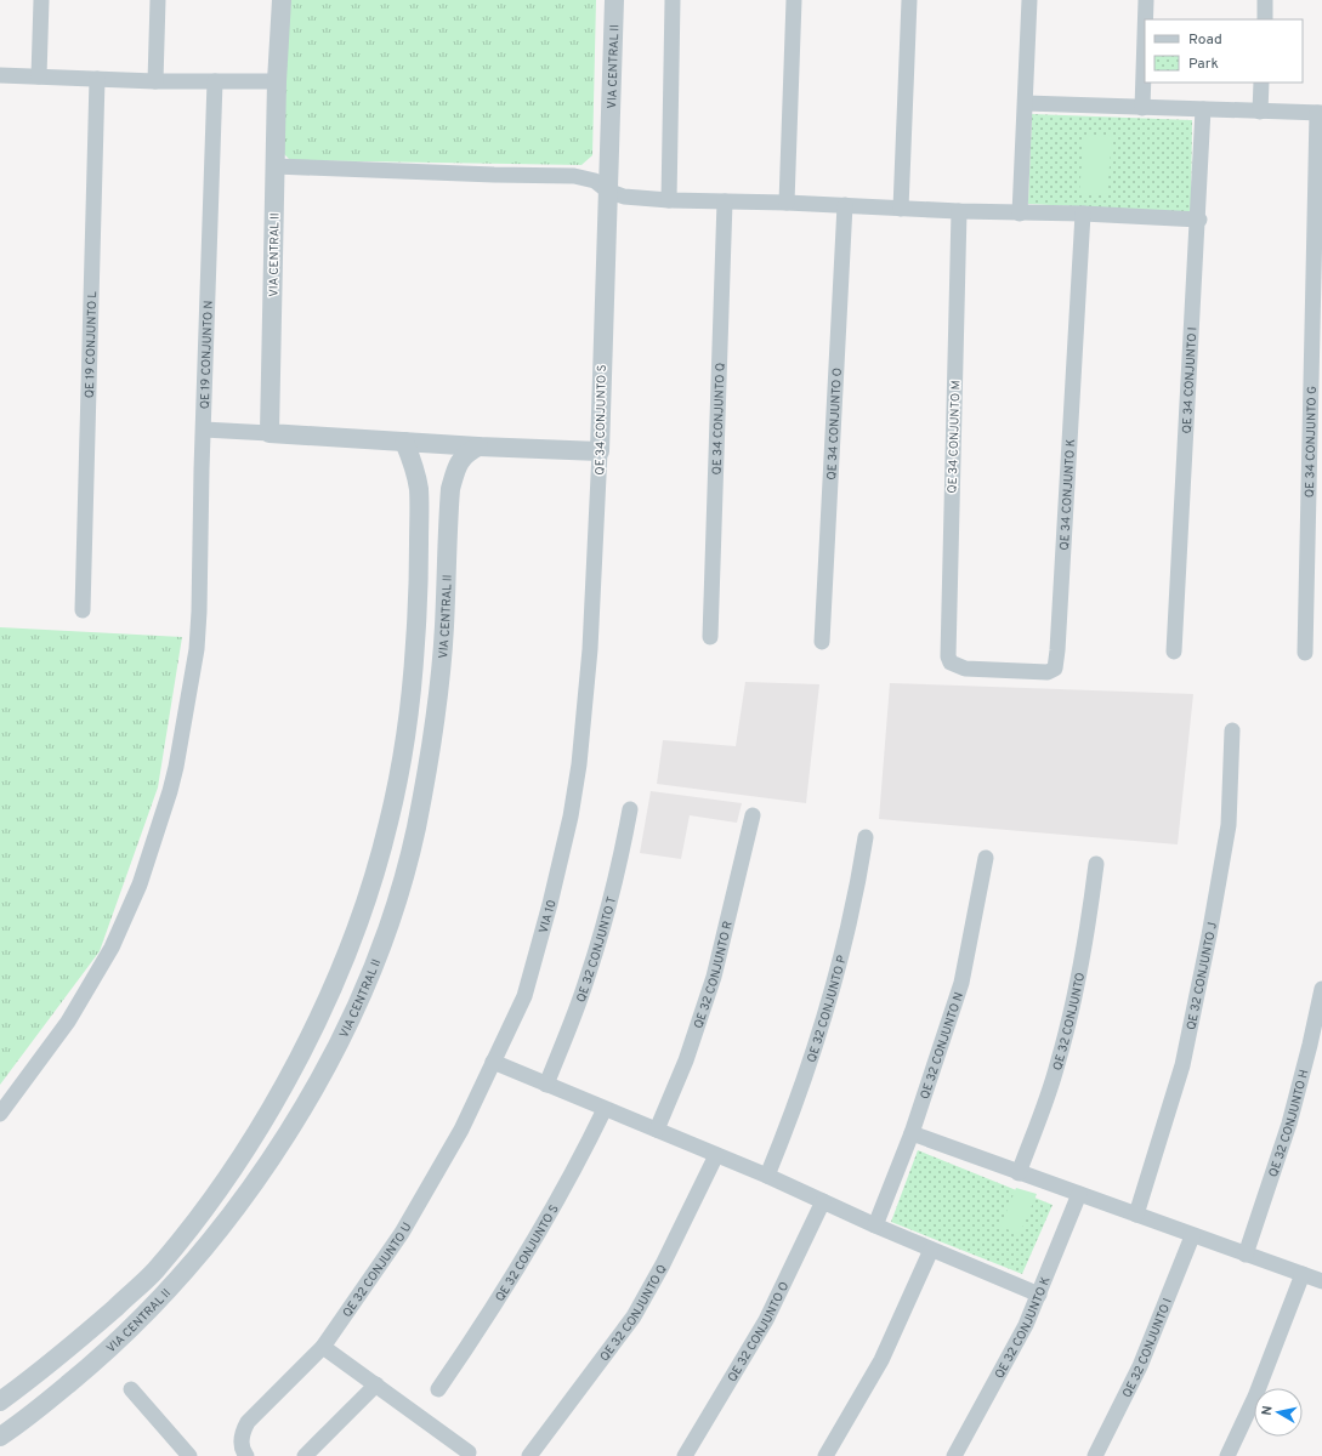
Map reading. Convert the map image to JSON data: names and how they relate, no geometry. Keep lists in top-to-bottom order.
{
  "streets": {
    "street": [
      "VIA CENTRAL II",
      "QE 19 CONJUNTO L",
      "QE 19 CONJUNTO N",
      "QE 34 CONJUNTO I",
      "QE 34 CONJUNTO S",
      "QE 34 CONJUNTO Q",
      "QE 34 CONJUNTO O",
      "QE 34 CONJUNTO M",
      "QE 34 CONJUNTO G",
      "QE 34 CONJUNTO K",
      "VIA 10",
      "QE 32 CONJUNTO T",
      "QE 32 CONJUNTO R",
      "QE 32 CONJUNTO J",
      "QE 32 CONJUNTO P",
      "QE 32 CONJUNTO",
      "QE 32 CONJUNTO N",
      "QE 32 CONJUNTO H",
      "QE 32 CONJUNTO S",
      "QE 32 CONJUNTO U",
      "QE 32 CONJUNTO Q",
      "QE 32 CONJUNTO K",
      "QE 32 CONJUNTO O",
      "QE 32 CONJUNTO I"
    ]
  },
  "crossings": [
    ["VIA CENTRAL II", "QE 34 CONJUNTO S"],
    ["QE 34 CONJUNTO S", "VIA 10"],
    ["QE 34 CONJUNTO M", "QE 34 CONJUNTO K"],
    ["VIA 10", "QE 32 CONJUNTO U"]
  ],
  "legend": ["Road", "Park"],
  "north": "left"
}
